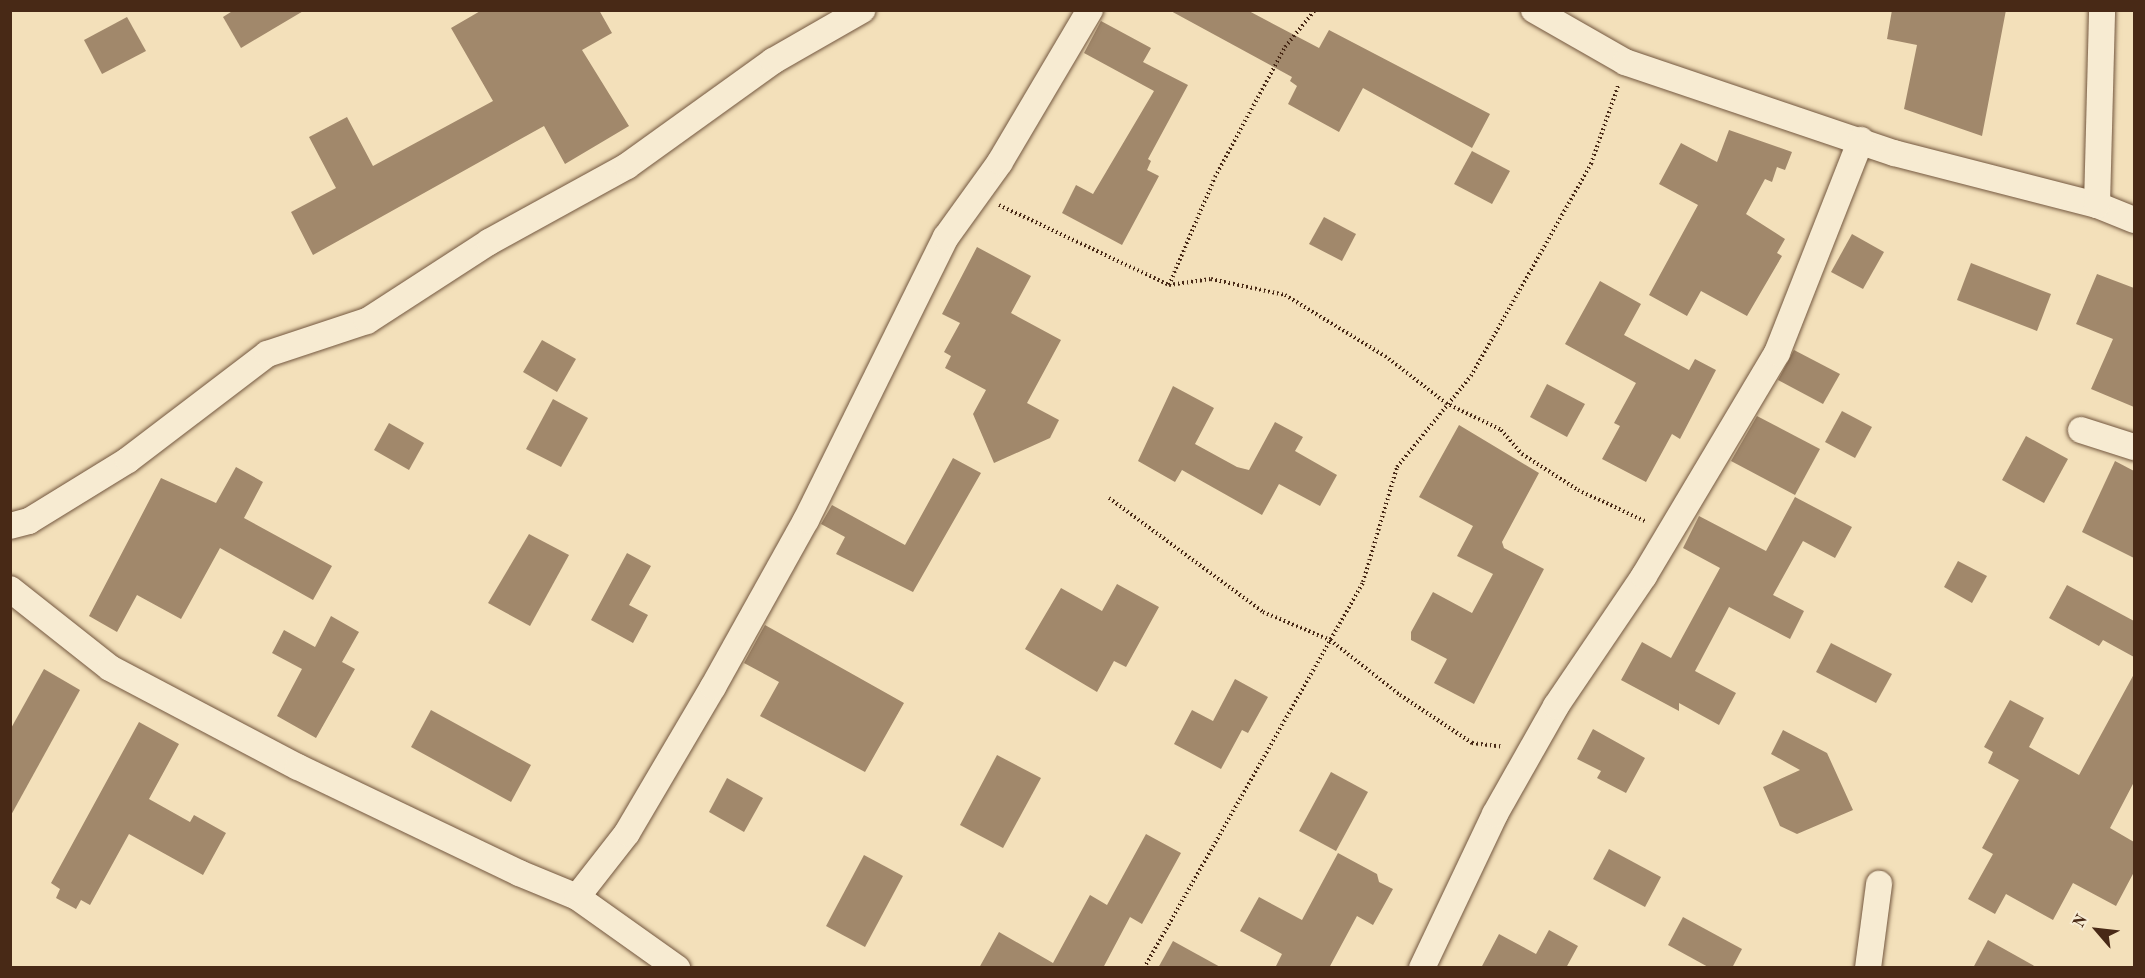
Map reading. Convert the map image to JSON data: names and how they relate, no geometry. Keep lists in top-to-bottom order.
{
  "north": "top left"
}
